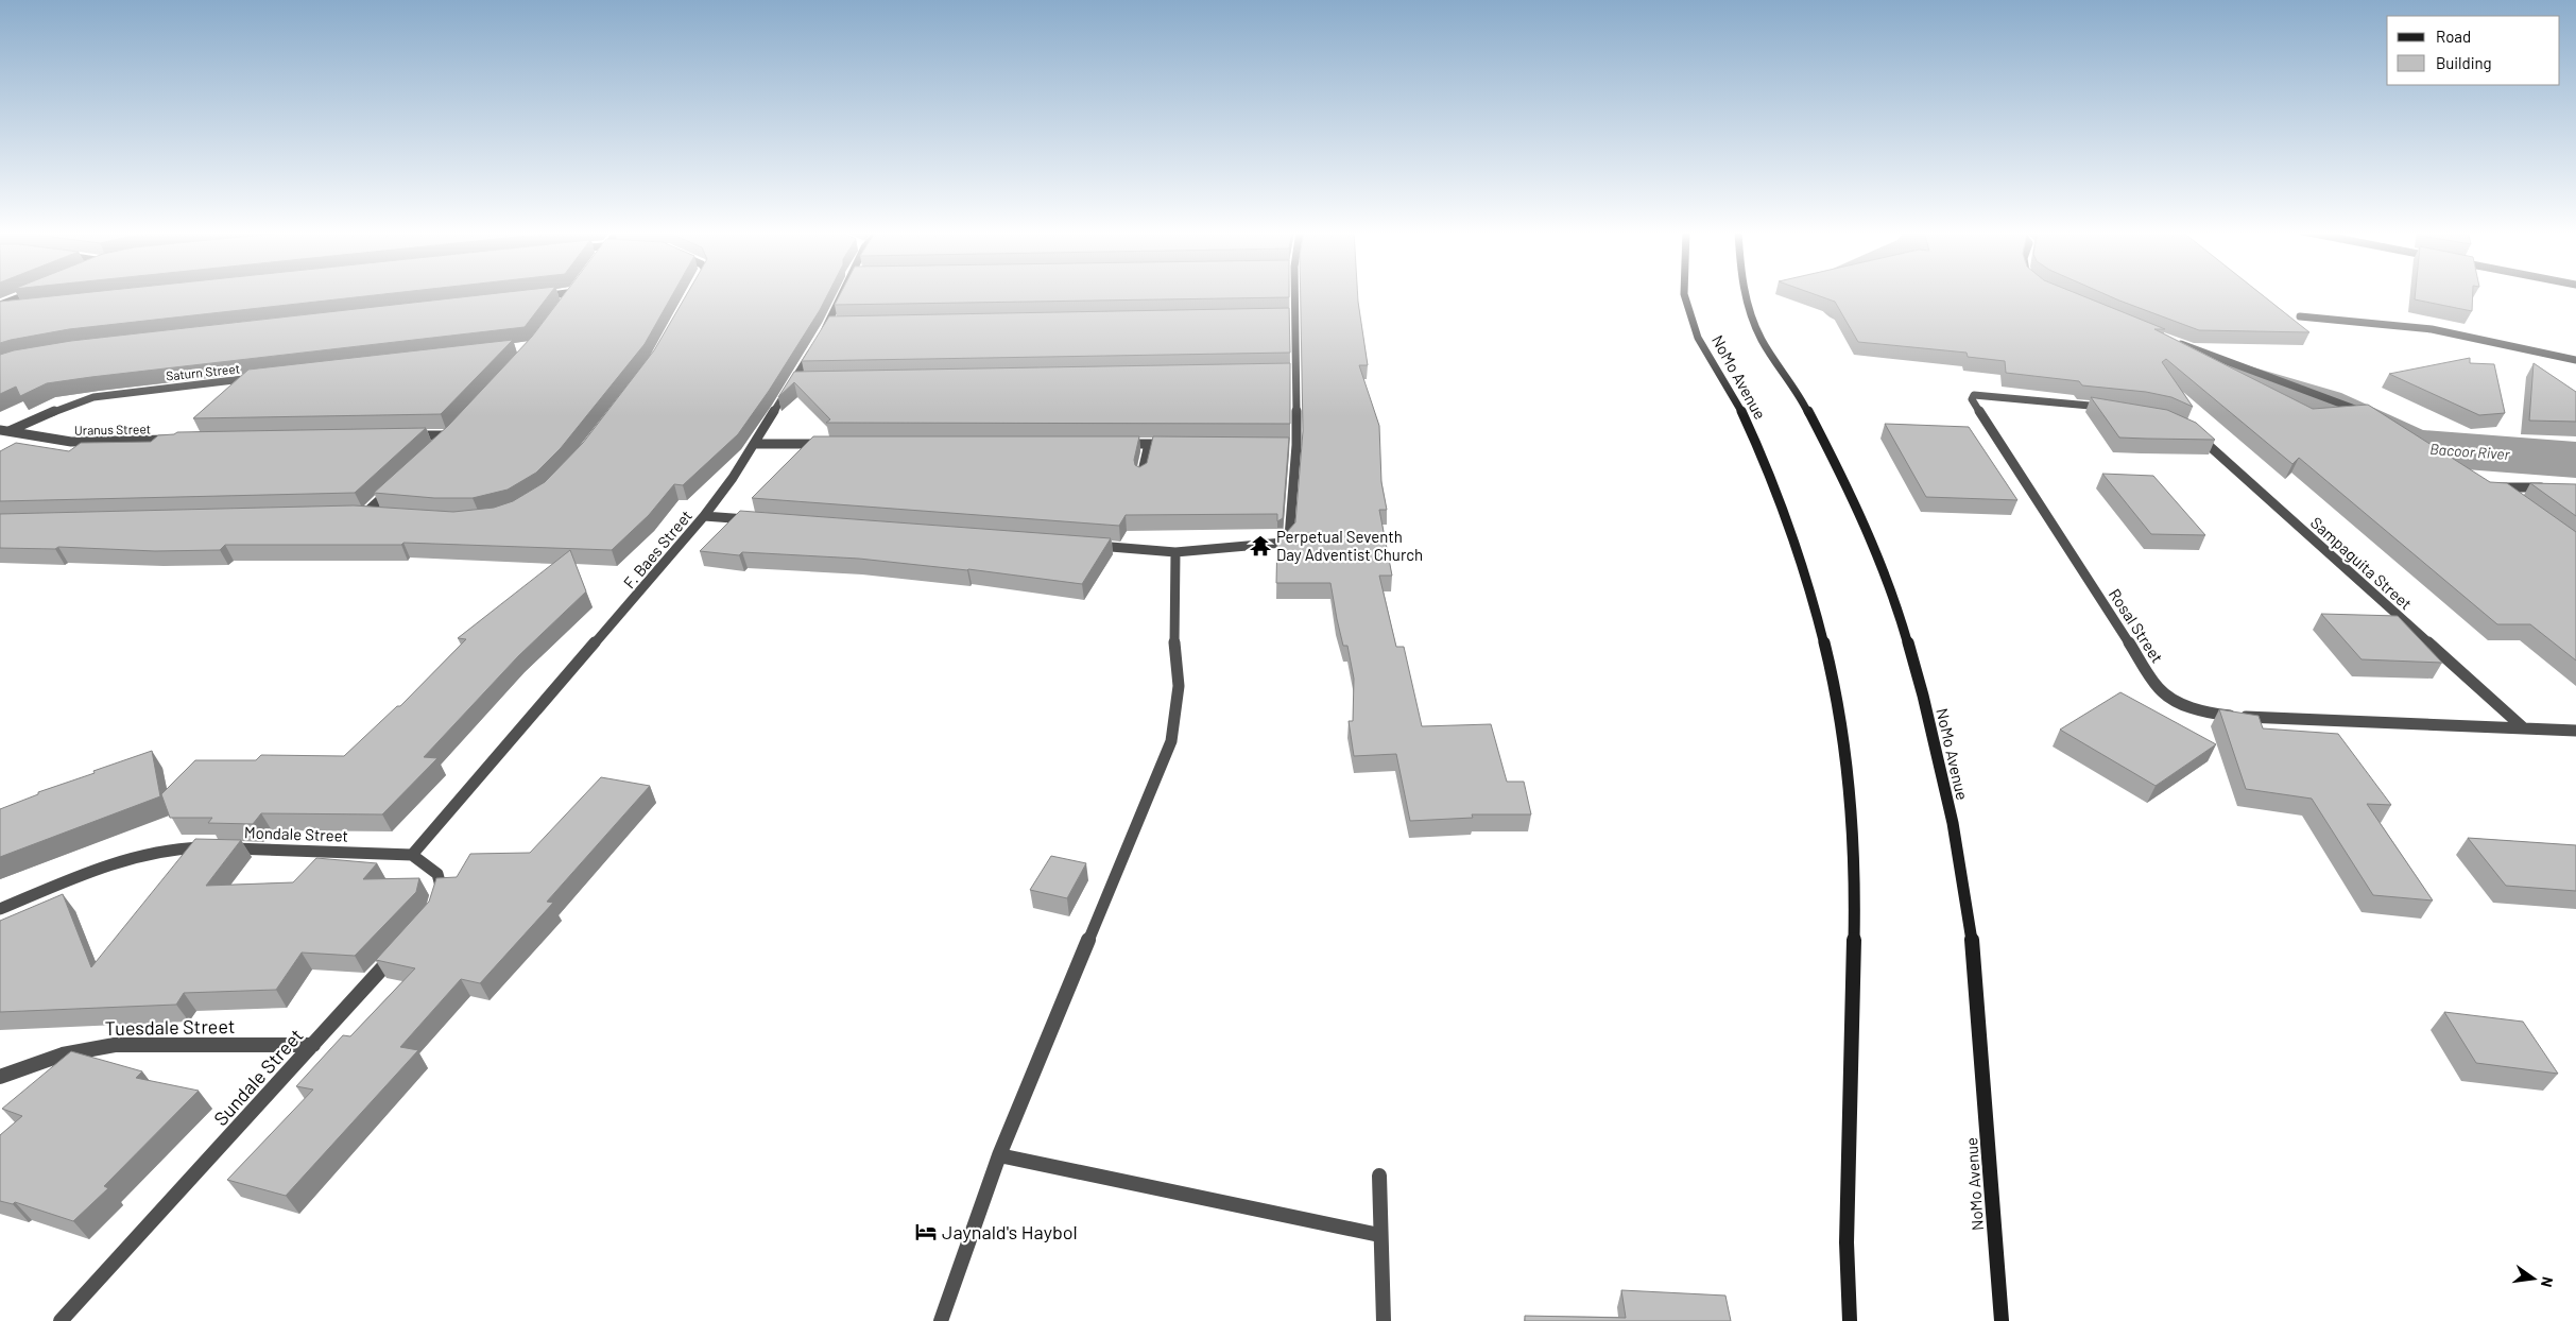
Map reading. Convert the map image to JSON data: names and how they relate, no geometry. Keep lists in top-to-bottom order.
{
  "streets": {
    "main road": ["NoMo Avenue"],
    "street": [
      "Saturn Street",
      "Uranus Street",
      "F. Baes Street",
      "Sampaguita Street",
      "Rosal Street",
      "Mondale Street",
      "Tuesdale Street",
      "Sundale Street"
    ]
  },
  "crossings": [
    ["Saturn Street", "Uranus Street"],
    ["F. Baes Street", "Mondale Street"],
    ["Sampaguita Street", "Rosal Street"],
    ["Tuesdale Street", "Sundale Street"]
  ],
  "water": ["Bacoor River"],
  "places": {
    "temple": ["Perpetual Seventh Day Adventist Church"],
    "hotel": ["Jaynald's Haybol"]
  },
  "legend": ["Road", "Building"],
  "north": "right"
}
